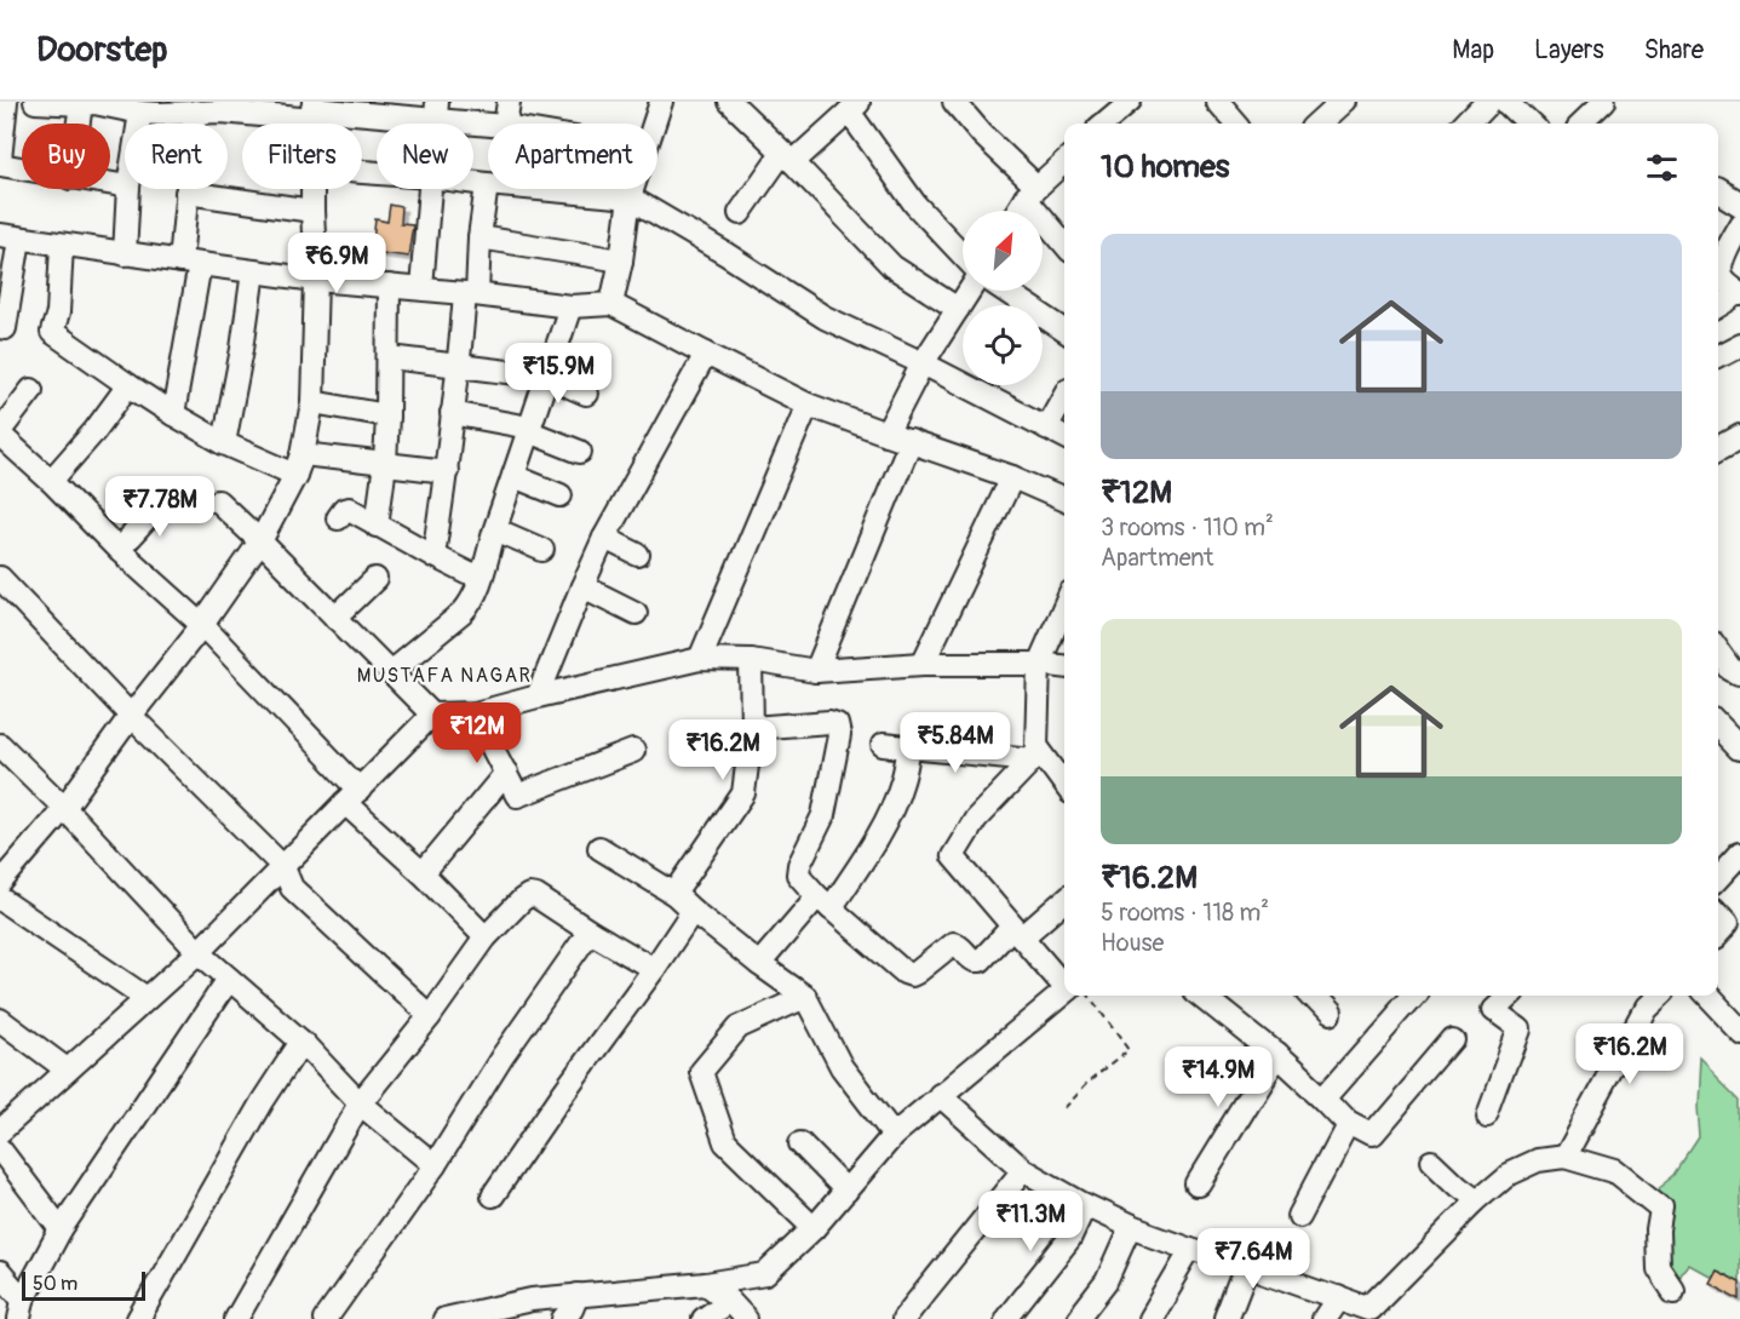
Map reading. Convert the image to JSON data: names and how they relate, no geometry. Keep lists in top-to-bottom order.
{
  "districts": ["MUSTAFA NAGAR"],
  "scale_bar": "50 m",
  "north": "top right",
  "page": {
    "header": "Doorstep",
    "nav": ["Map", "Layers", "Share"],
    "chip": [
      "Buy",
      "Rent",
      "Filters",
      "New",
      "Apartment"
    ],
    "heading": "10 homes",
    "list": [
      {
        "name": "₹12M",
        "note": "3 rooms · 110 m² · Apartment"
      },
      {
        "name": "₹16.2M",
        "note": "5 rooms · 118 m² · House"
      }
    ],
    "price": [
      "₹6.9M",
      "₹15.9M",
      "₹7.78M",
      "₹12M",
      "₹5.84M",
      "₹16.2M",
      "₹16.2M",
      "₹14.9M",
      "₹11.3M",
      "₹7.64M"
    ],
    "scale": "50 m"
  }
}
